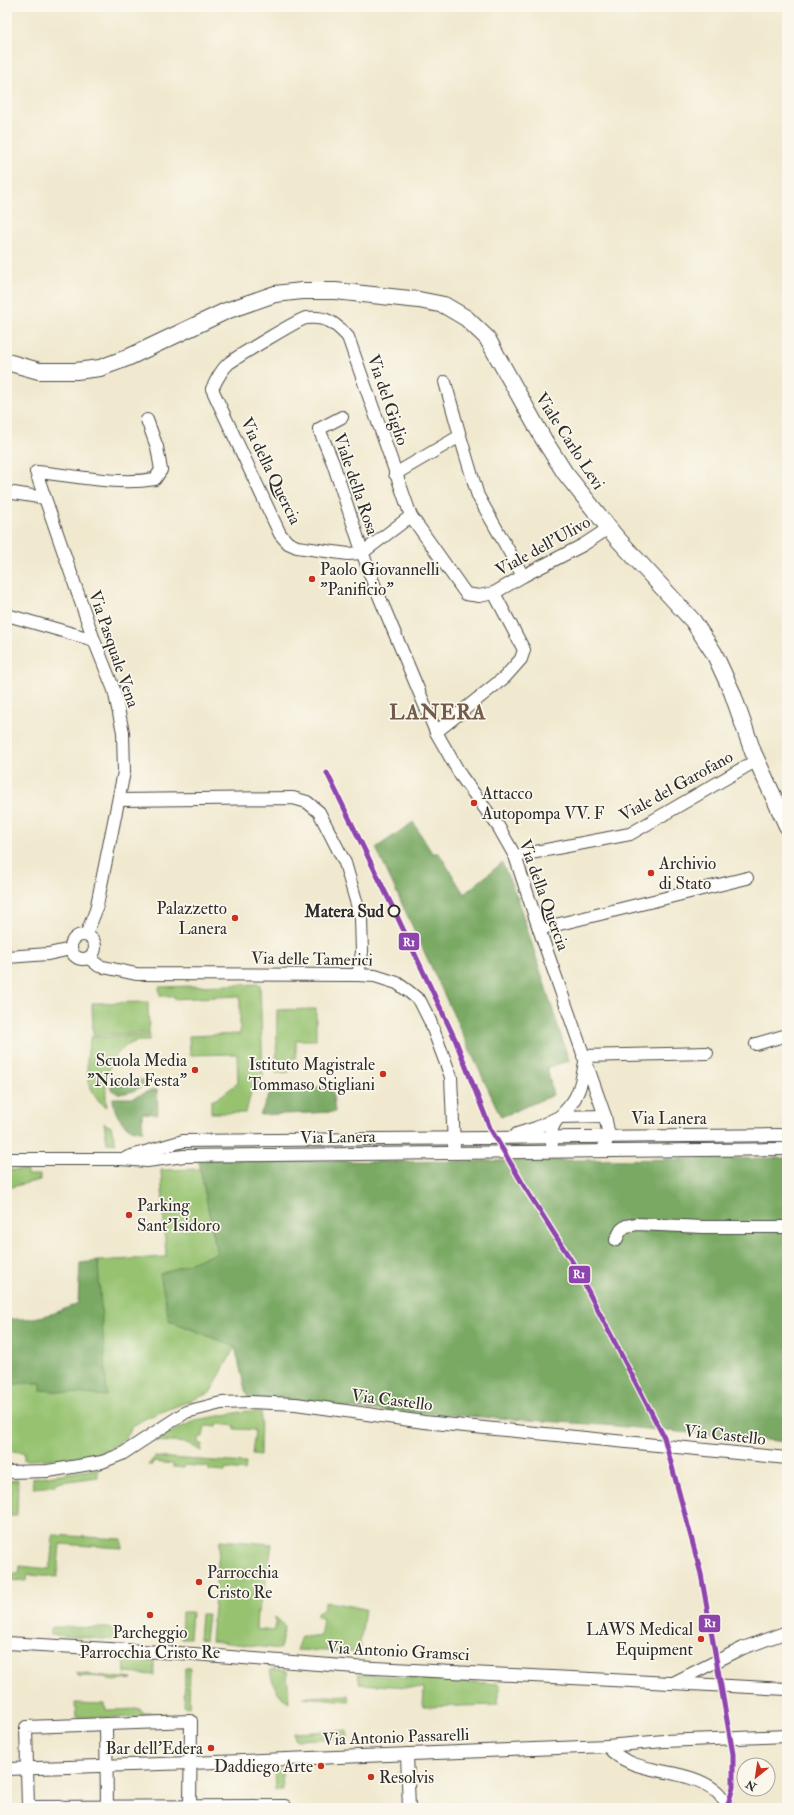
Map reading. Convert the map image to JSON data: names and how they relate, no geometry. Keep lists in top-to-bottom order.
{
  "streets": {
    "main road": ["Viale Carlo Levi"],
    "street": [
      "Via del Giglio",
      "Via della Quercia",
      "Viale della Rosa",
      "Viale dell'Ulivo",
      "Via Pasquale Vena",
      "Viale del Garofano",
      "Via delle Tamerici",
      "Via Lanera",
      "Via Castello",
      "Via Antonio Gramsci",
      "Via Antonio Passarelli"
    ]
  },
  "crossings": [
    ["Via del Giglio", "Via della Quercia"],
    ["Via del Giglio", "Viale dell'Ulivo"],
    ["Viale Carlo Levi", "Viale dell'Ulivo"],
    ["Viale Carlo Levi", "Viale del Garofano"],
    ["Via della Quercia", "Viale della Rosa"],
    ["Via della Quercia", "Viale del Garofano"],
    ["Via della Quercia", "Via Lanera"],
    ["Via Pasquale Vena", "Via delle Tamerici"],
    ["Via delle Tamerici", "Via Lanera"]
  ],
  "districts": ["LANERA"],
  "places": [
    "Paolo Giovannelli \"Panificio\"",
    "Attacco Autopompa VV. F",
    "Archivio di Stato",
    "Matera Sud",
    "Palazzetto Lanera",
    "Scuola Media \"Nicola Festa\"",
    "Istituto Magistrale Tommaso Stigliani",
    "Parking Sant'Isidoro",
    "Parrocchia Cristo Re",
    "Parcheggio Parrocchia Cristo Re",
    "LAWS Medical Equipment",
    "Bar dell'Edera",
    "Daddiego Arte",
    "Resolvis"
  ],
  "lines": ["transit line R1"],
  "north": "bottom left"
}
